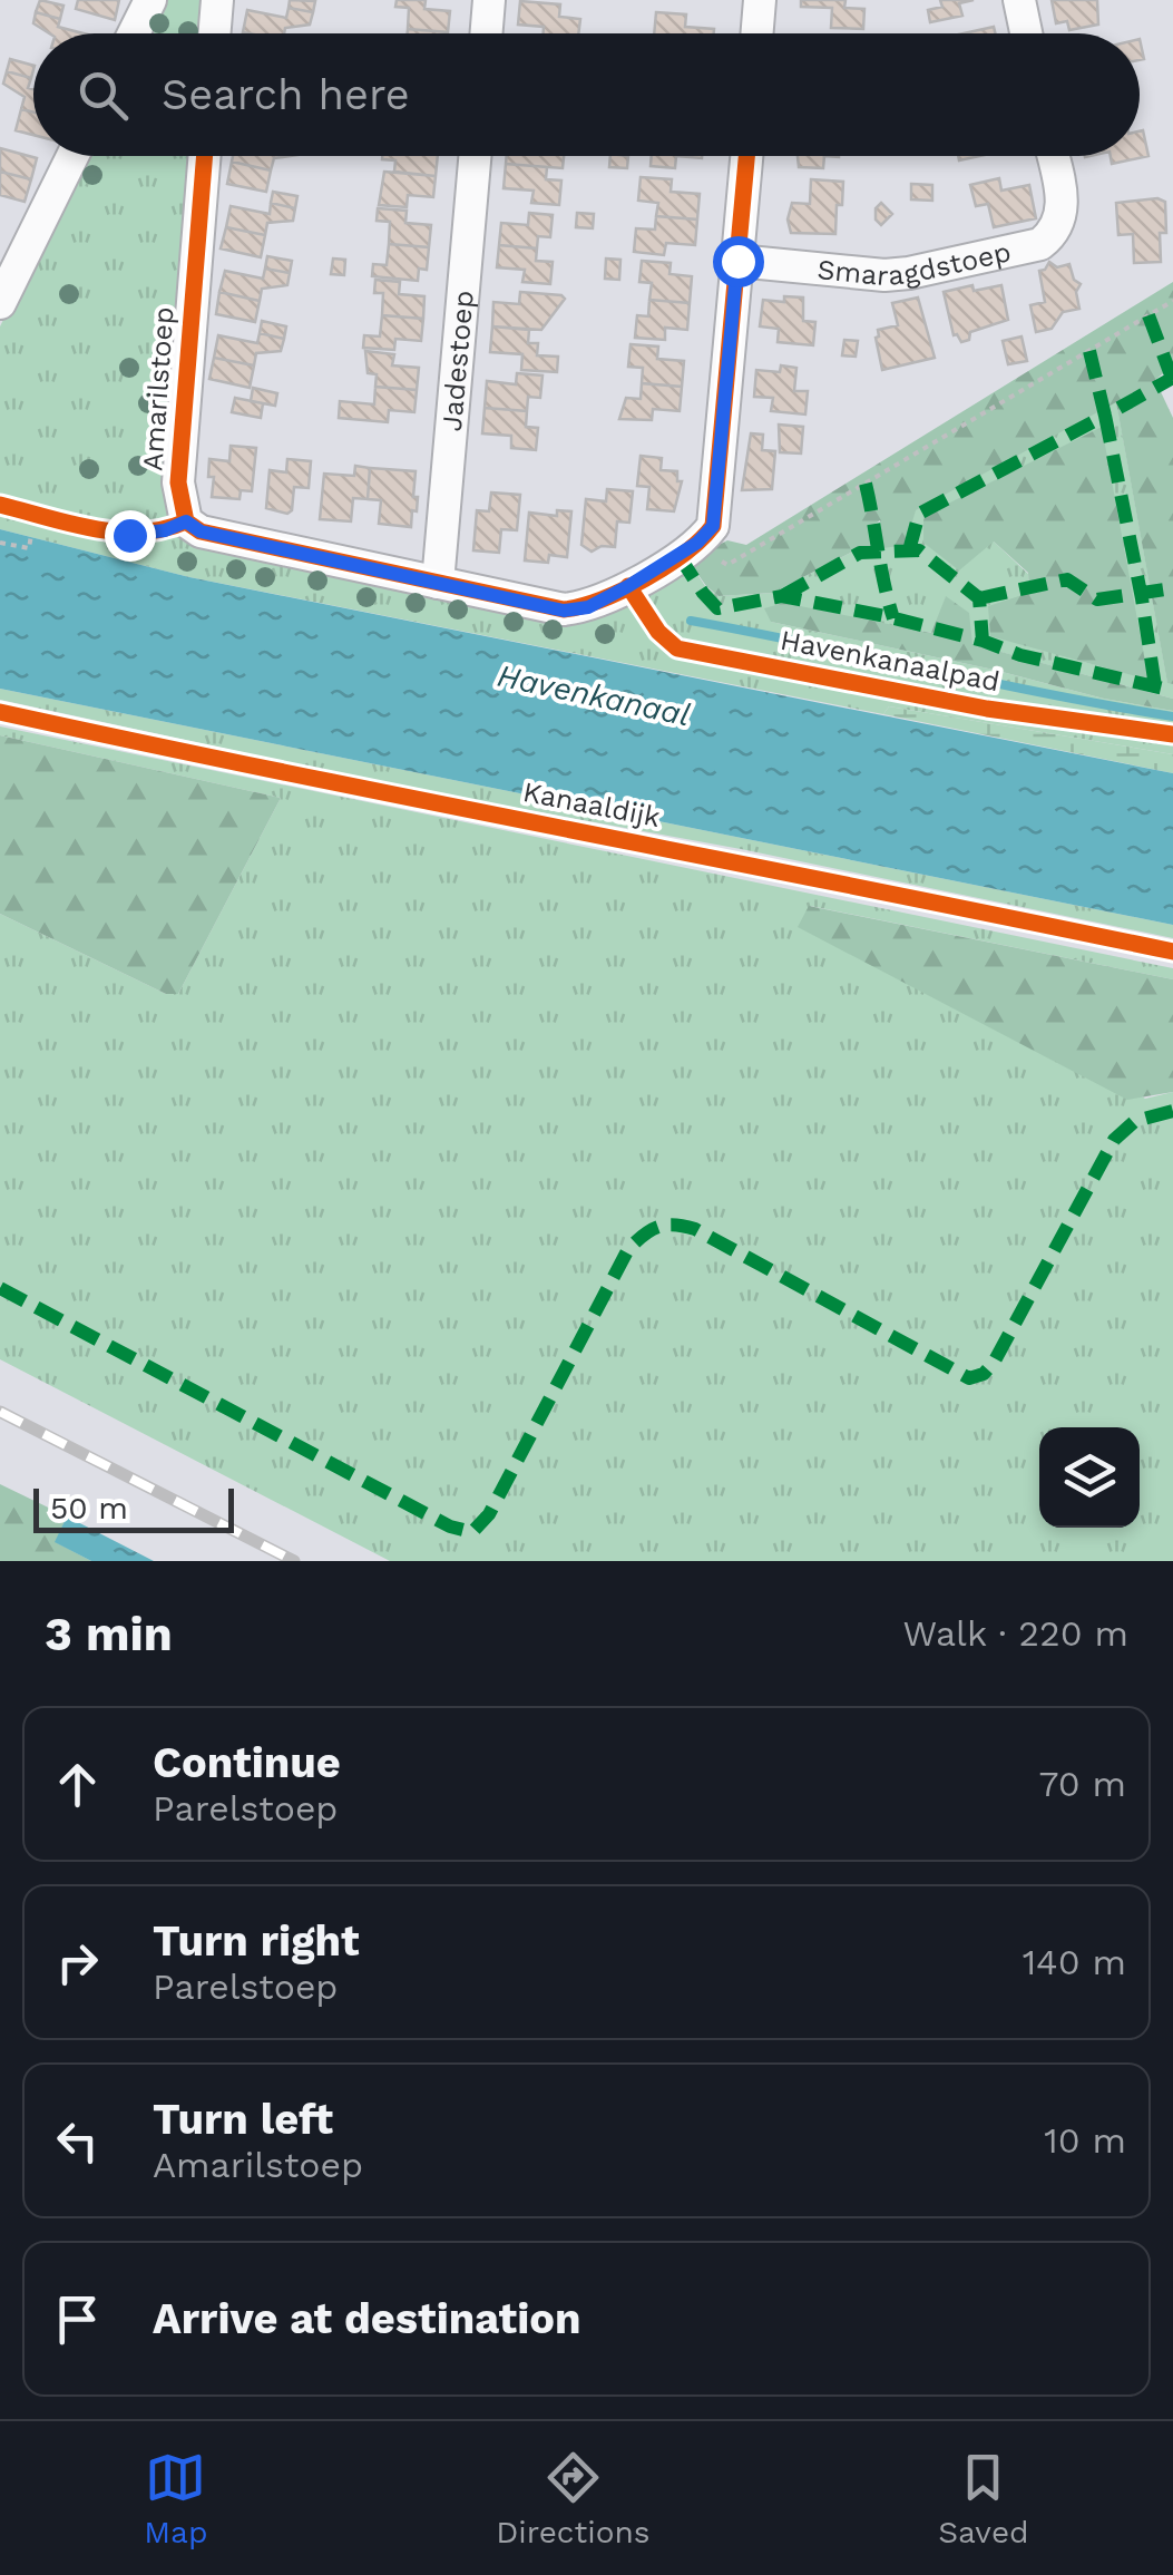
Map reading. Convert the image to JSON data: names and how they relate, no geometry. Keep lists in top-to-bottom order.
{
  "streets": {
    "street": ["Smaragdstoep", "Jadestoep", "Amarilstoep"],
    "cycle path": ["Havenkanaalpad", "Kanaaldijk"]
  },
  "crossings": [
    ["Jadestoep", "Amarilstoep"]
  ],
  "water": ["Havenkanaal"],
  "scale_bar": "50 m",
  "page": {
    "search": "Search here",
    "scale": "50 m",
    "heading": ["3 min", "Walk · 220 m"],
    "list": [
      ["Continue", "Parelstoep", "70 m"],
      ["Turn right", "Parelstoep", "140 m"],
      ["Turn left", "Amarilstoep", "10 m"],
      "Arrive at destination"
    ],
    "nav": ["Map", "Directions", "Saved"]
  }
}
